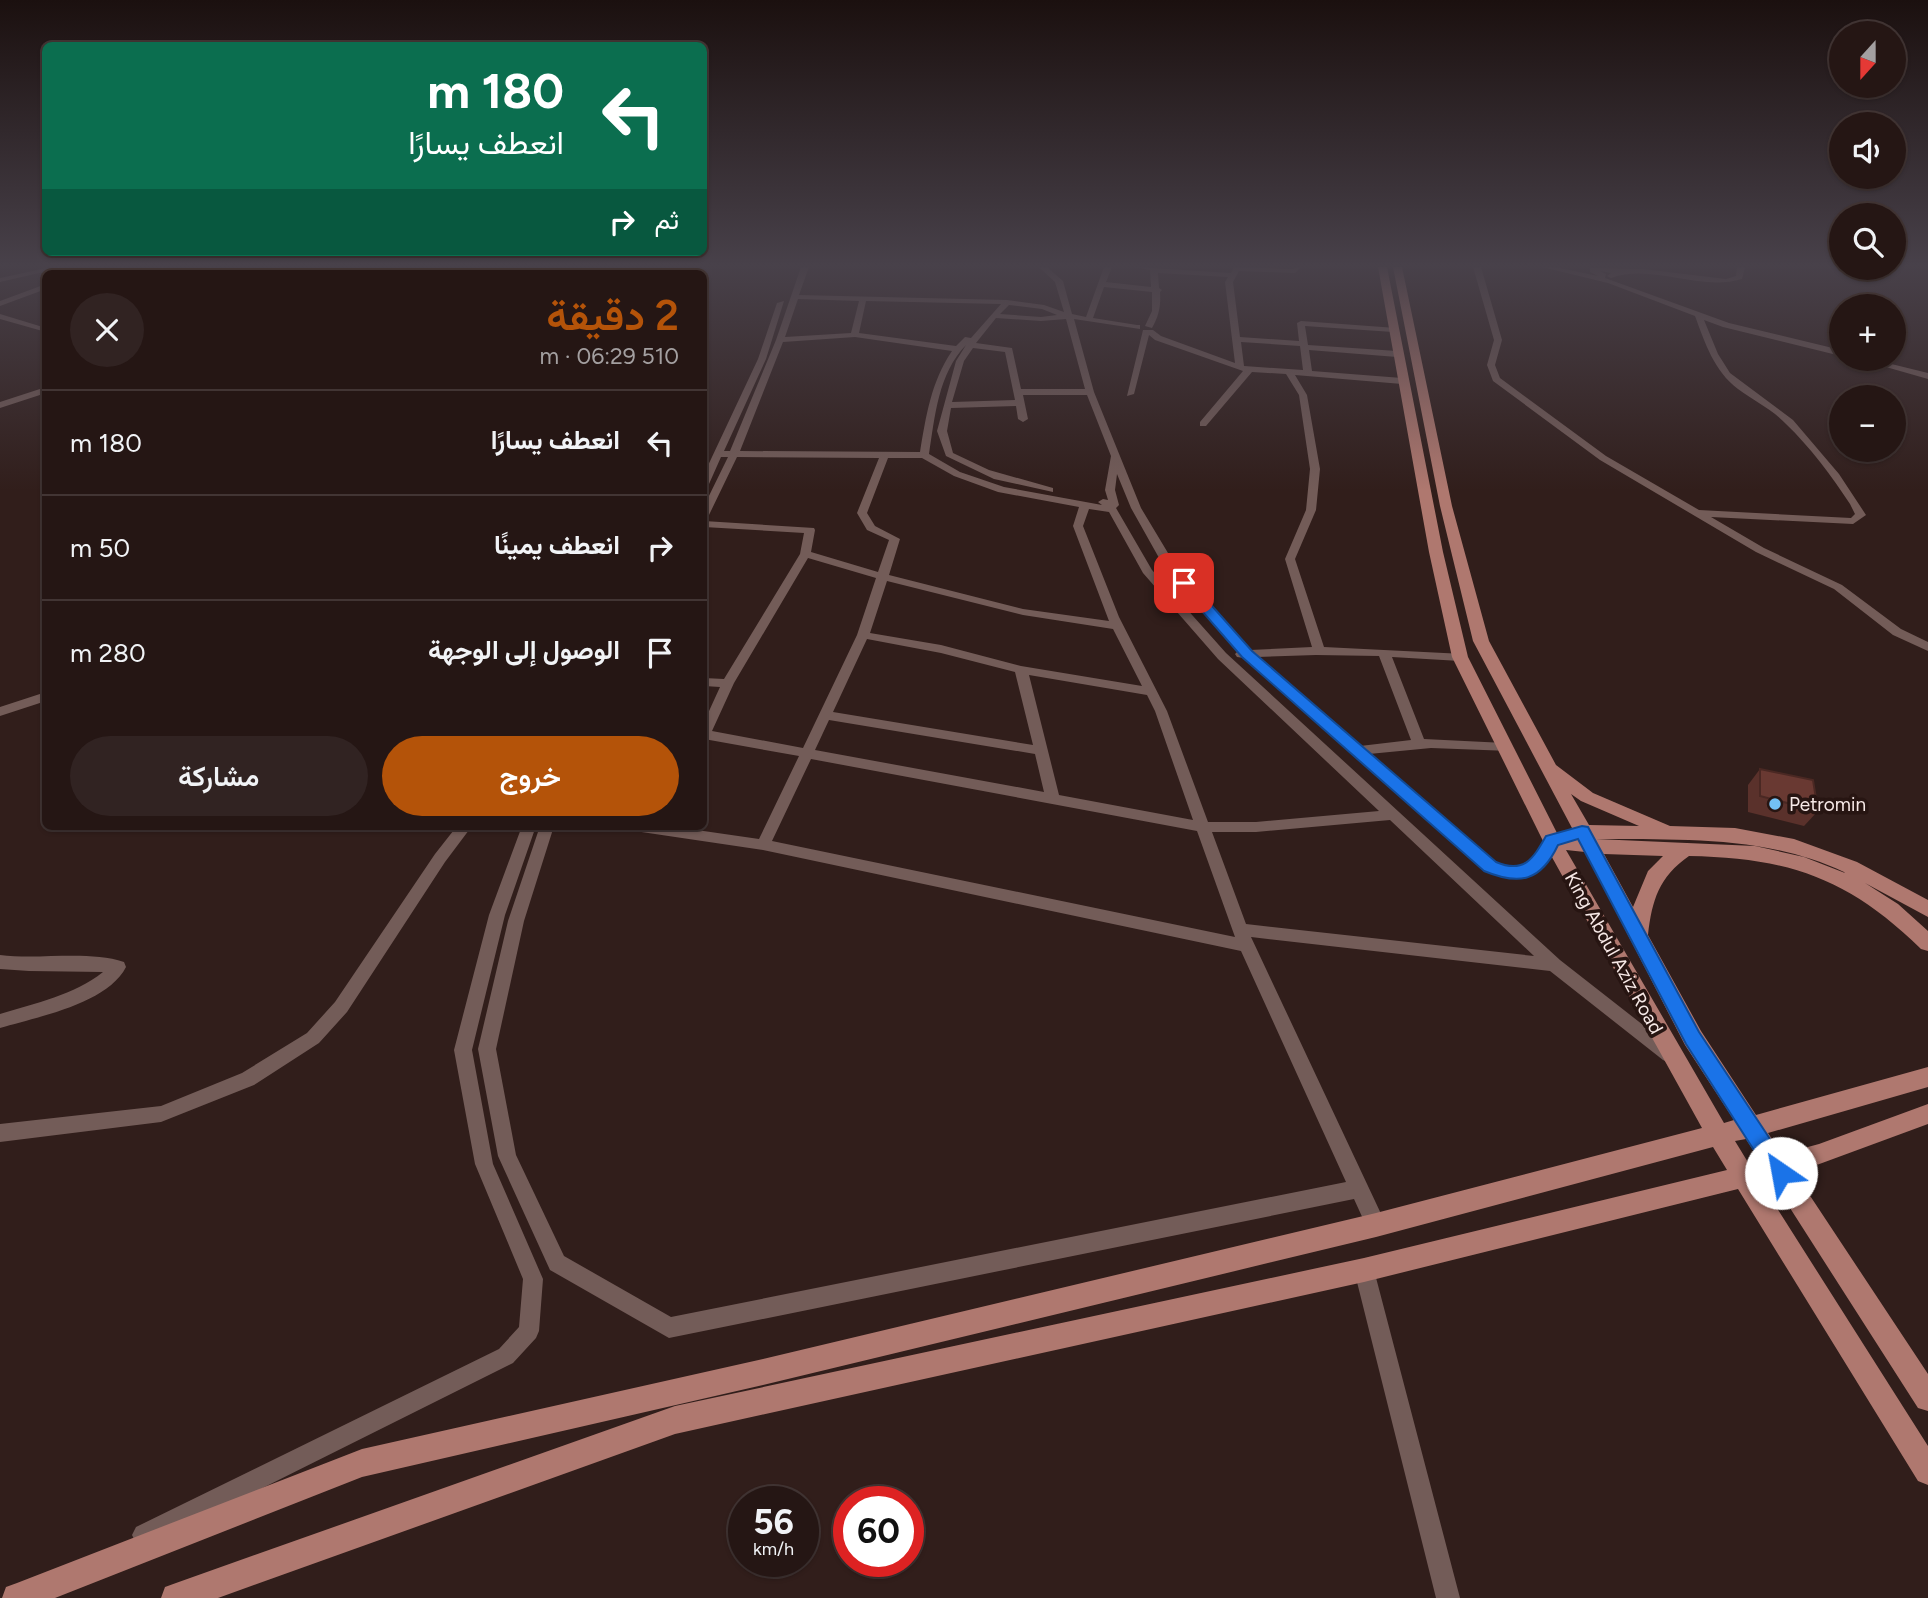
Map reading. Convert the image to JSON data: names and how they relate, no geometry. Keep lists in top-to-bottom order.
{
  "streets": {
    "main road": ["King Abdul Aziz Road"]
  },
  "places": ["Petromin"],
  "north": "bottom",
  "page": {
    "map_buttons": ["+", "−"],
    "turn": ["180 m", "انعطف يسارًا"],
    "then": "ثم",
    "heading": ["2 دقيقة", "510 m · 06:29"],
    "list": [
      {
        "name": "انعطف يسارًا",
        "value": "180 m"
      },
      {
        "name": "انعطف يمينًا",
        "value": "50 m"
      },
      {
        "name": "الوصول إلى الوجهة",
        "value": "280 m"
      }
    ],
    "buttons": ["خروج", "مشاركة"],
    "speed": "56 km/h",
    "limit": "60"
  }
}
